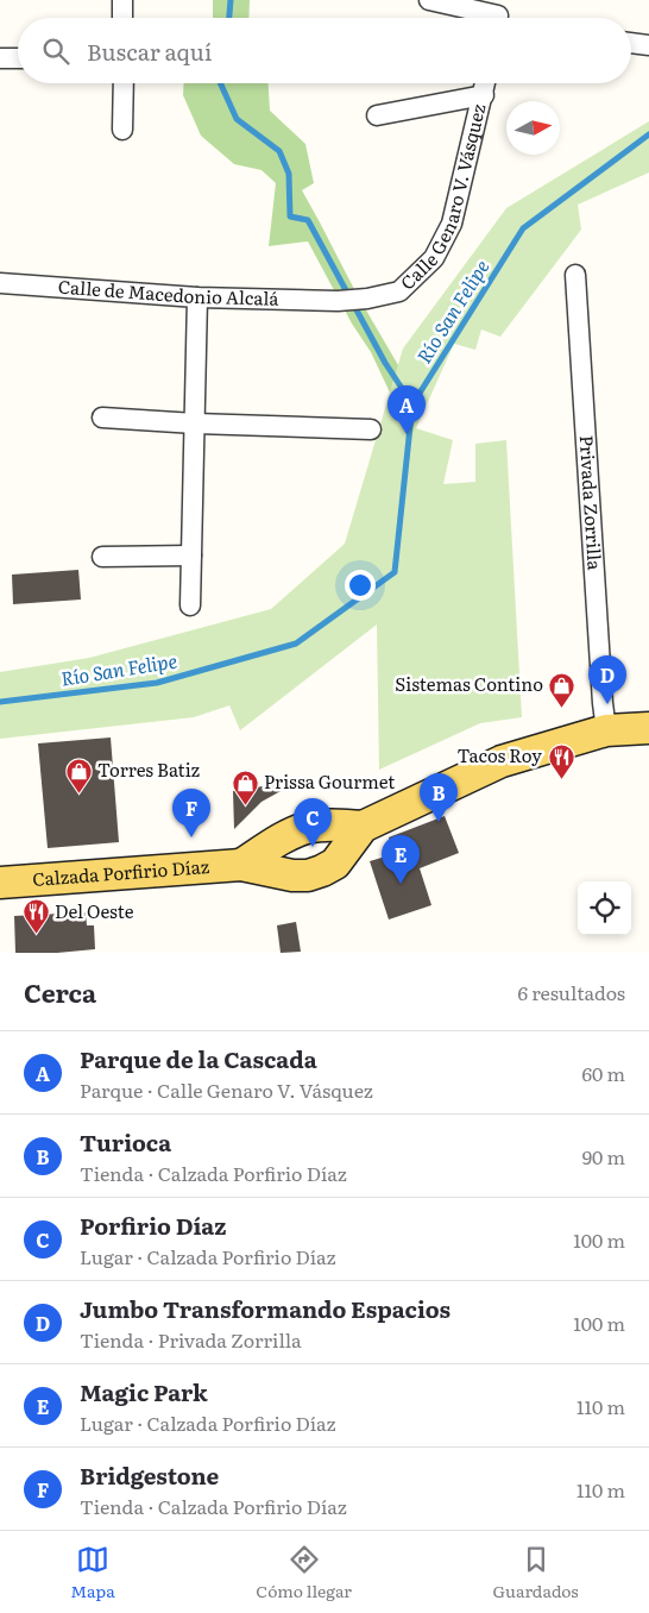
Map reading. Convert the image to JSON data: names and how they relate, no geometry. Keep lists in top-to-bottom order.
{
  "streets": {
    "main road": ["Calzada Porfirio Díaz"],
    "street": ["Calle Genaro V. Vásquez", "Calle de Macedonio Alcalá", "Privada Zorrilla"]
  },
  "crossings": [
    ["Calle Genaro V. Vásquez", "Calle de Macedonio Alcalá"],
    ["Privada Zorrilla", "Calzada Porfirio Díaz"]
  ],
  "water": ["Río San Felipe"],
  "places": {
    "shop": ["Sistemas Contino", "Torres Batiz", "Prissa Gourmet"],
    "restaurant": ["Tacos Roy", "Del Oeste"]
  },
  "north": "right",
  "page": {
    "search": "Buscar aquí",
    "pins": [
      "A",
      "D",
      "B",
      "F",
      "C",
      "E"
    ],
    "heading": ["Cerca", "6 resultados"],
    "list": [
      {
        "mark": "A",
        "name": "Parque de la Cascada",
        "note": "Parque · Calle Genaro V. Vásquez",
        "value": "60 m"
      },
      {
        "mark": "B",
        "name": "Turioca",
        "note": "Tienda · Calzada Porfirio Díaz",
        "value": "90 m"
      },
      {
        "mark": "C",
        "name": "Porfirio Díaz",
        "note": "Lugar · Calzada Porfirio Díaz",
        "value": "100 m"
      },
      {
        "mark": "D",
        "name": "Jumbo Transformando Espacios",
        "note": "Tienda · Privada Zorrilla",
        "value": "100 m"
      },
      {
        "mark": "E",
        "name": "Magic Park",
        "note": "Lugar · Calzada Porfirio Díaz",
        "value": "110 m"
      },
      {
        "mark": "F",
        "name": "Bridgestone",
        "note": "Tienda · Calzada Porfirio Díaz",
        "value": "110 m"
      }
    ],
    "nav": ["Mapa", "Cómo llegar", "Guardados"]
  }
}
